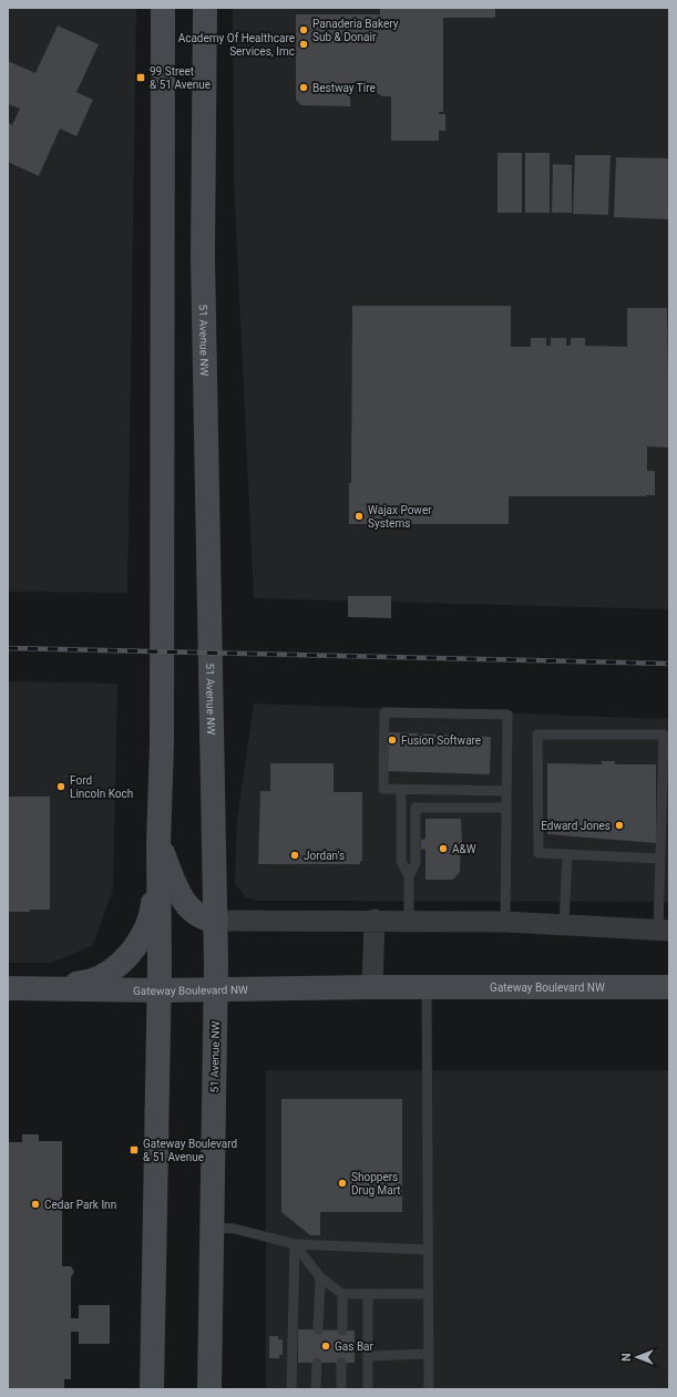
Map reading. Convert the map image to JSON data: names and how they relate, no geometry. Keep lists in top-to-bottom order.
{
  "streets": {
    "main road": ["51 Avenue NW", "Gateway Boulevard NW"]
  },
  "crossings": [
    ["51 Avenue NW", "Gateway Boulevard NW"]
  ],
  "places": {
    "other": [
      "Panaderia Bakery Sub & Donair",
      "Academy Of Healthcare Services, Imc",
      "Bestway Tire",
      "Wajax Power Systems",
      "Fusion Software",
      "Ford Lincoln Koch",
      "Edward Jones",
      "A&W",
      "Jordan's",
      "Shoppers Drug Mart",
      "Cedar Park Inn",
      "Gas Bar"
    ],
    "transit": ["99 Street & 51 Avenue", "Gateway Boulevard & 51 Avenue"]
  },
  "north": "left"
}
